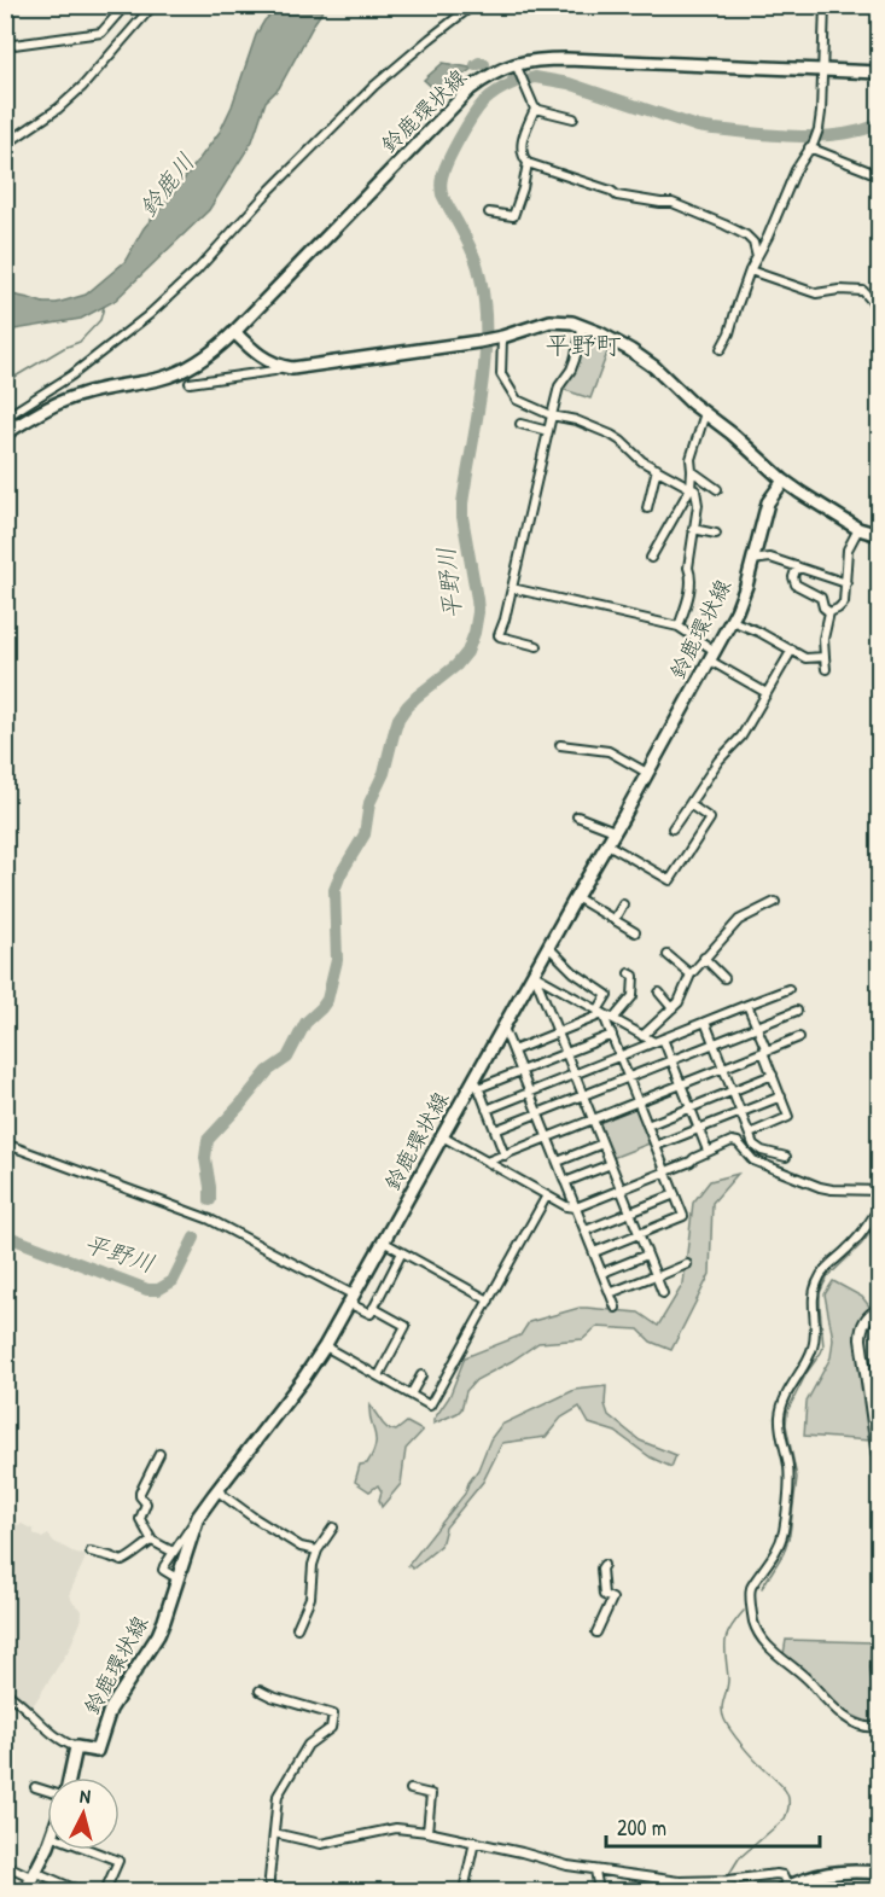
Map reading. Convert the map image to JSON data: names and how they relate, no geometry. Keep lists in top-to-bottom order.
{
  "streets": {
    "main road": ["鈴鹿環状線"]
  },
  "districts": ["平野町"],
  "water": ["鈴鹿川", "平野川"],
  "scale_bar": "200 m",
  "north": "top"
}
